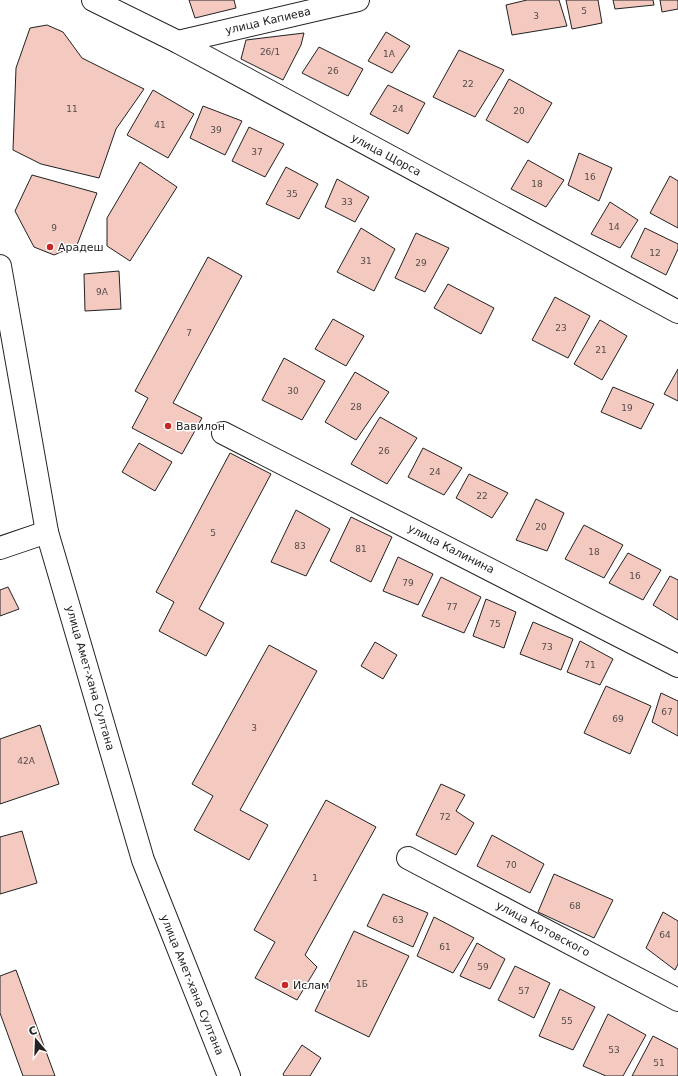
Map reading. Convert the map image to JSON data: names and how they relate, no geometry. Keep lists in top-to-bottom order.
{
  "streets": {
    "street": [
      "улица Капиева",
      "улица Щорса",
      "улица Калинина",
      "улица Амет-хана Султана",
      "улица Котовского"
    ]
  },
  "crossings": [
    ["улица Капиева", "улица Щорса"]
  ],
  "places": ["Арадеш", "Вавилон", "Ислам"],
  "house_numbers": [
    "5",
    "3",
    "26/1",
    "1А",
    "26",
    "22",
    "11",
    "24",
    "20",
    "41",
    "39",
    "37",
    "16",
    "18",
    "35",
    "33",
    "14",
    "9",
    "12",
    "31",
    "29",
    "9А",
    "23",
    "7",
    "21",
    "30",
    "28",
    "19",
    "26",
    "24",
    "22",
    "20",
    "5",
    "83",
    "81",
    "18",
    "16",
    "79",
    "77",
    "75",
    "73",
    "71",
    "67",
    "69",
    "3",
    "42А",
    "72",
    "70",
    "1",
    "68",
    "63",
    "64",
    "61",
    "59",
    "1Б",
    "57",
    "55",
    "53",
    "51"
  ],
  "north": "top"
}
